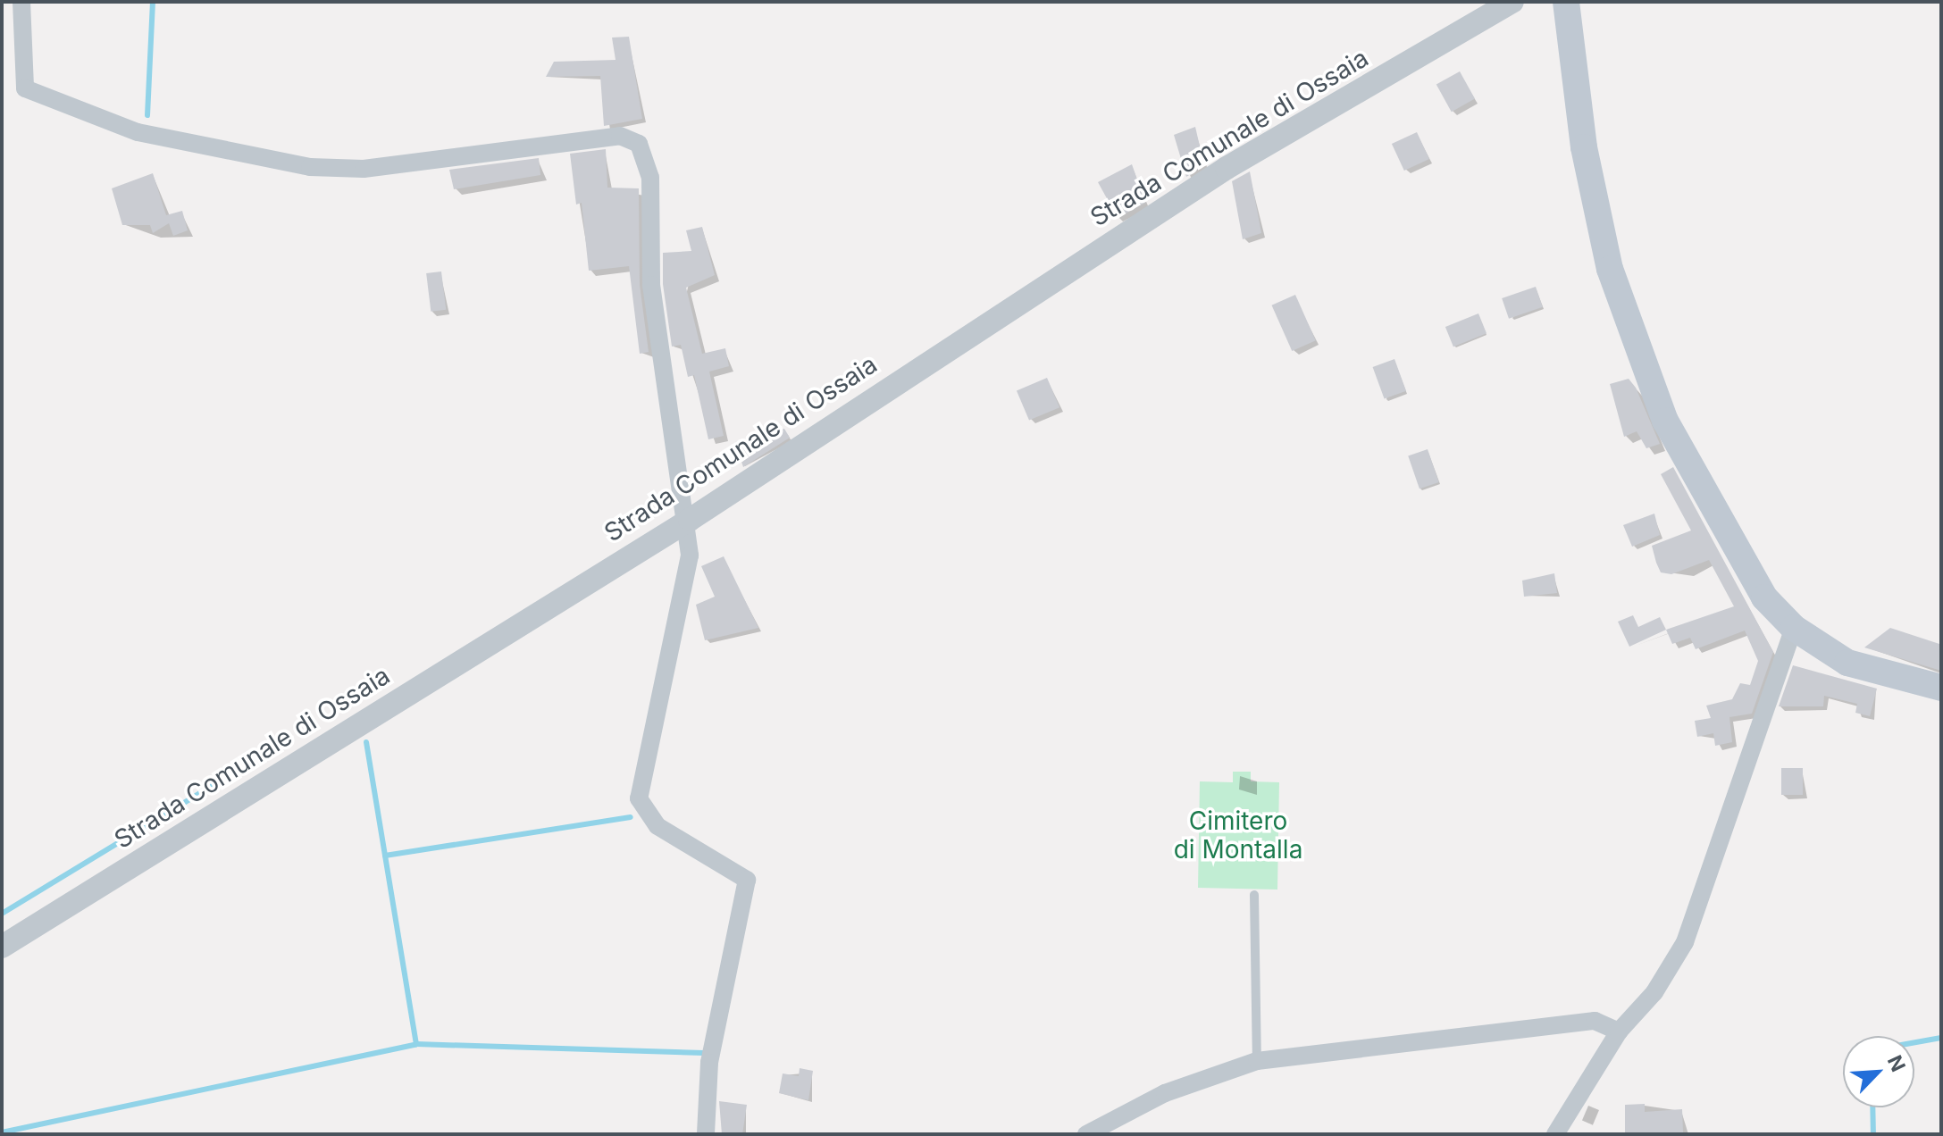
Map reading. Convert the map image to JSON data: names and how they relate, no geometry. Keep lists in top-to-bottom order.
{
  "streets": {
    "street": ["Strada Comunale di Ossaia"]
  },
  "parks": ["Cimitero di Montalla"],
  "north": "top right"
}
